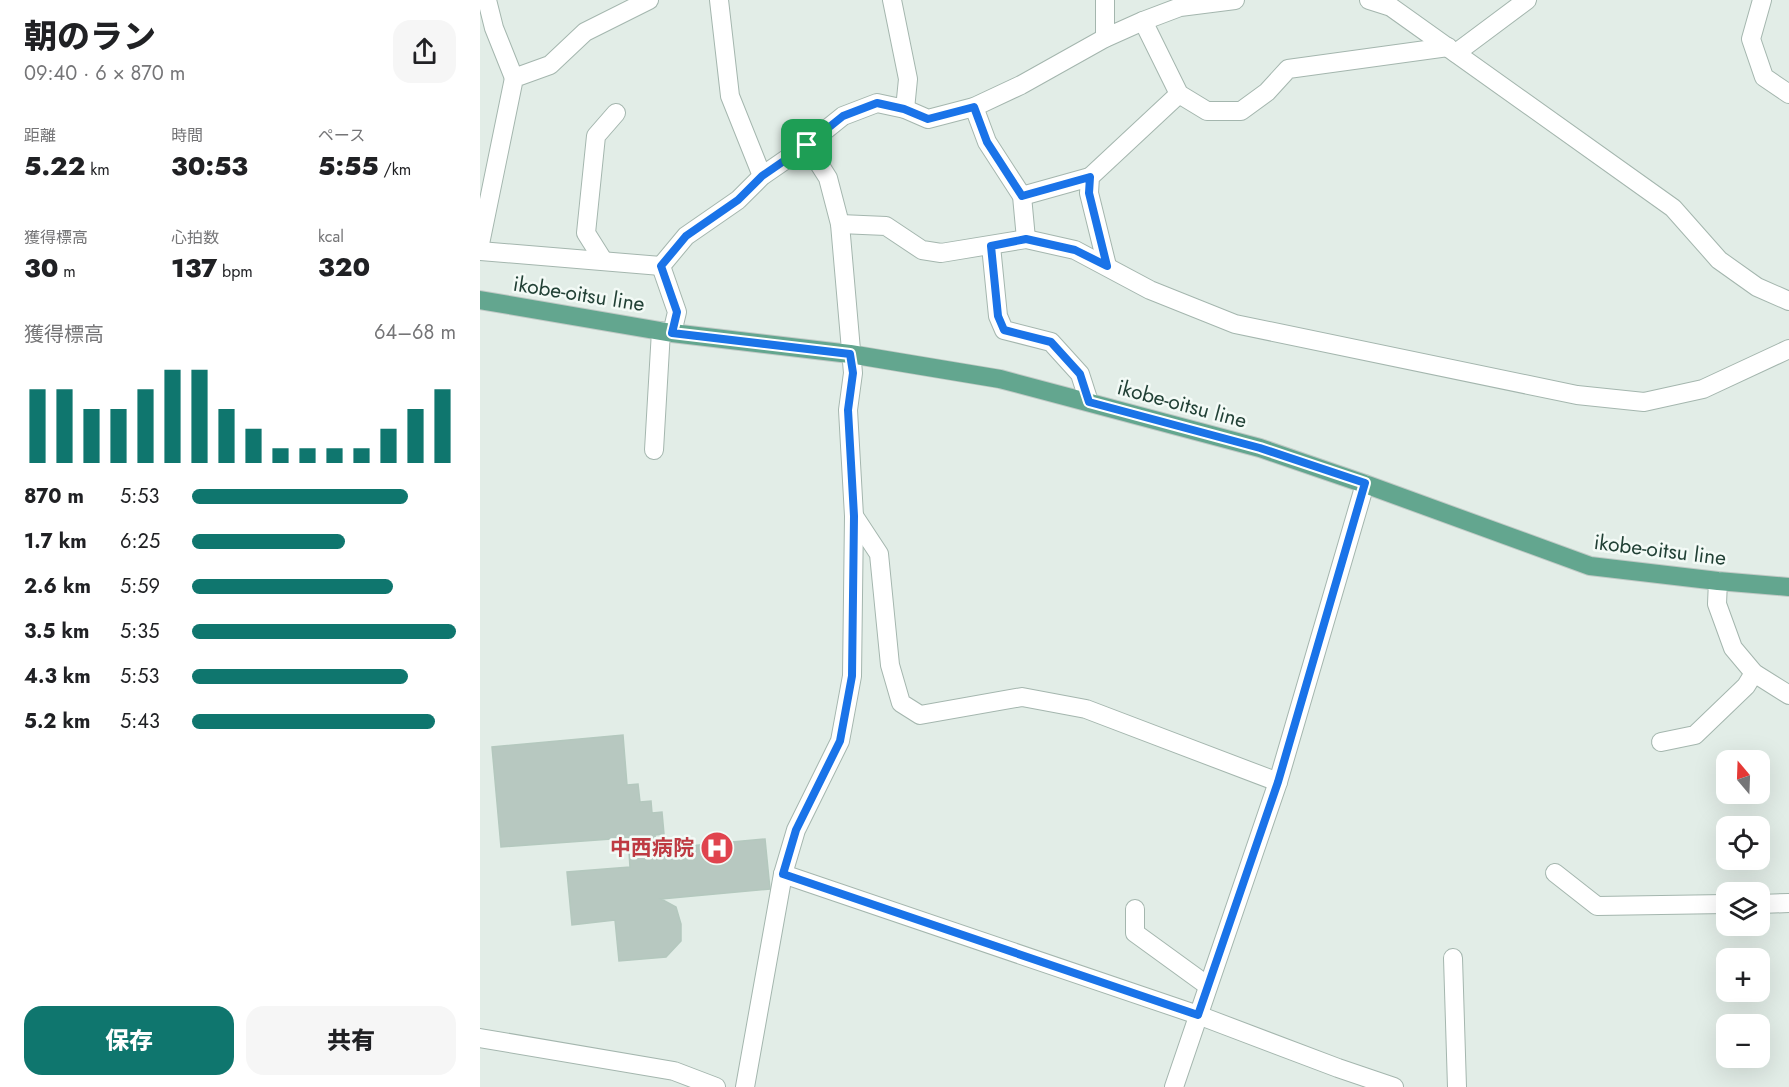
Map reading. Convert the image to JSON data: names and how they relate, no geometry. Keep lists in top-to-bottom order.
{
  "streets": {
    "main road": ["ikobe-oitsu line"]
  },
  "places": {
    "hospital": ["中西病院"]
  },
  "north": "top",
  "page": {
    "heading": ["朝のラン", "09:40 · 6 × 870 m"],
    "stats": [
      ["距離", "5.22 km"],
      ["時間", "30:53"],
      ["ペース", "5:55 /km"],
      ["獲得標高", "30 m"],
      ["心拍数", "137 bpm"],
      ["kcal", "320"]
    ],
    "chart": ["獲得標高", "64–68 m"],
    "list": [
      {
        "name": "870 m",
        "note": "5:53"
      },
      {
        "name": "1.7 km",
        "note": "6:25"
      },
      {
        "name": "2.6 km",
        "note": "5:59"
      },
      {
        "name": "3.5 km",
        "note": "5:35"
      },
      {
        "name": "4.3 km",
        "note": "5:53"
      },
      {
        "name": "5.2 km",
        "note": "5:43"
      }
    ],
    "map_buttons": ["+", "−"],
    "buttons": ["保存", "共有"]
  }
}
